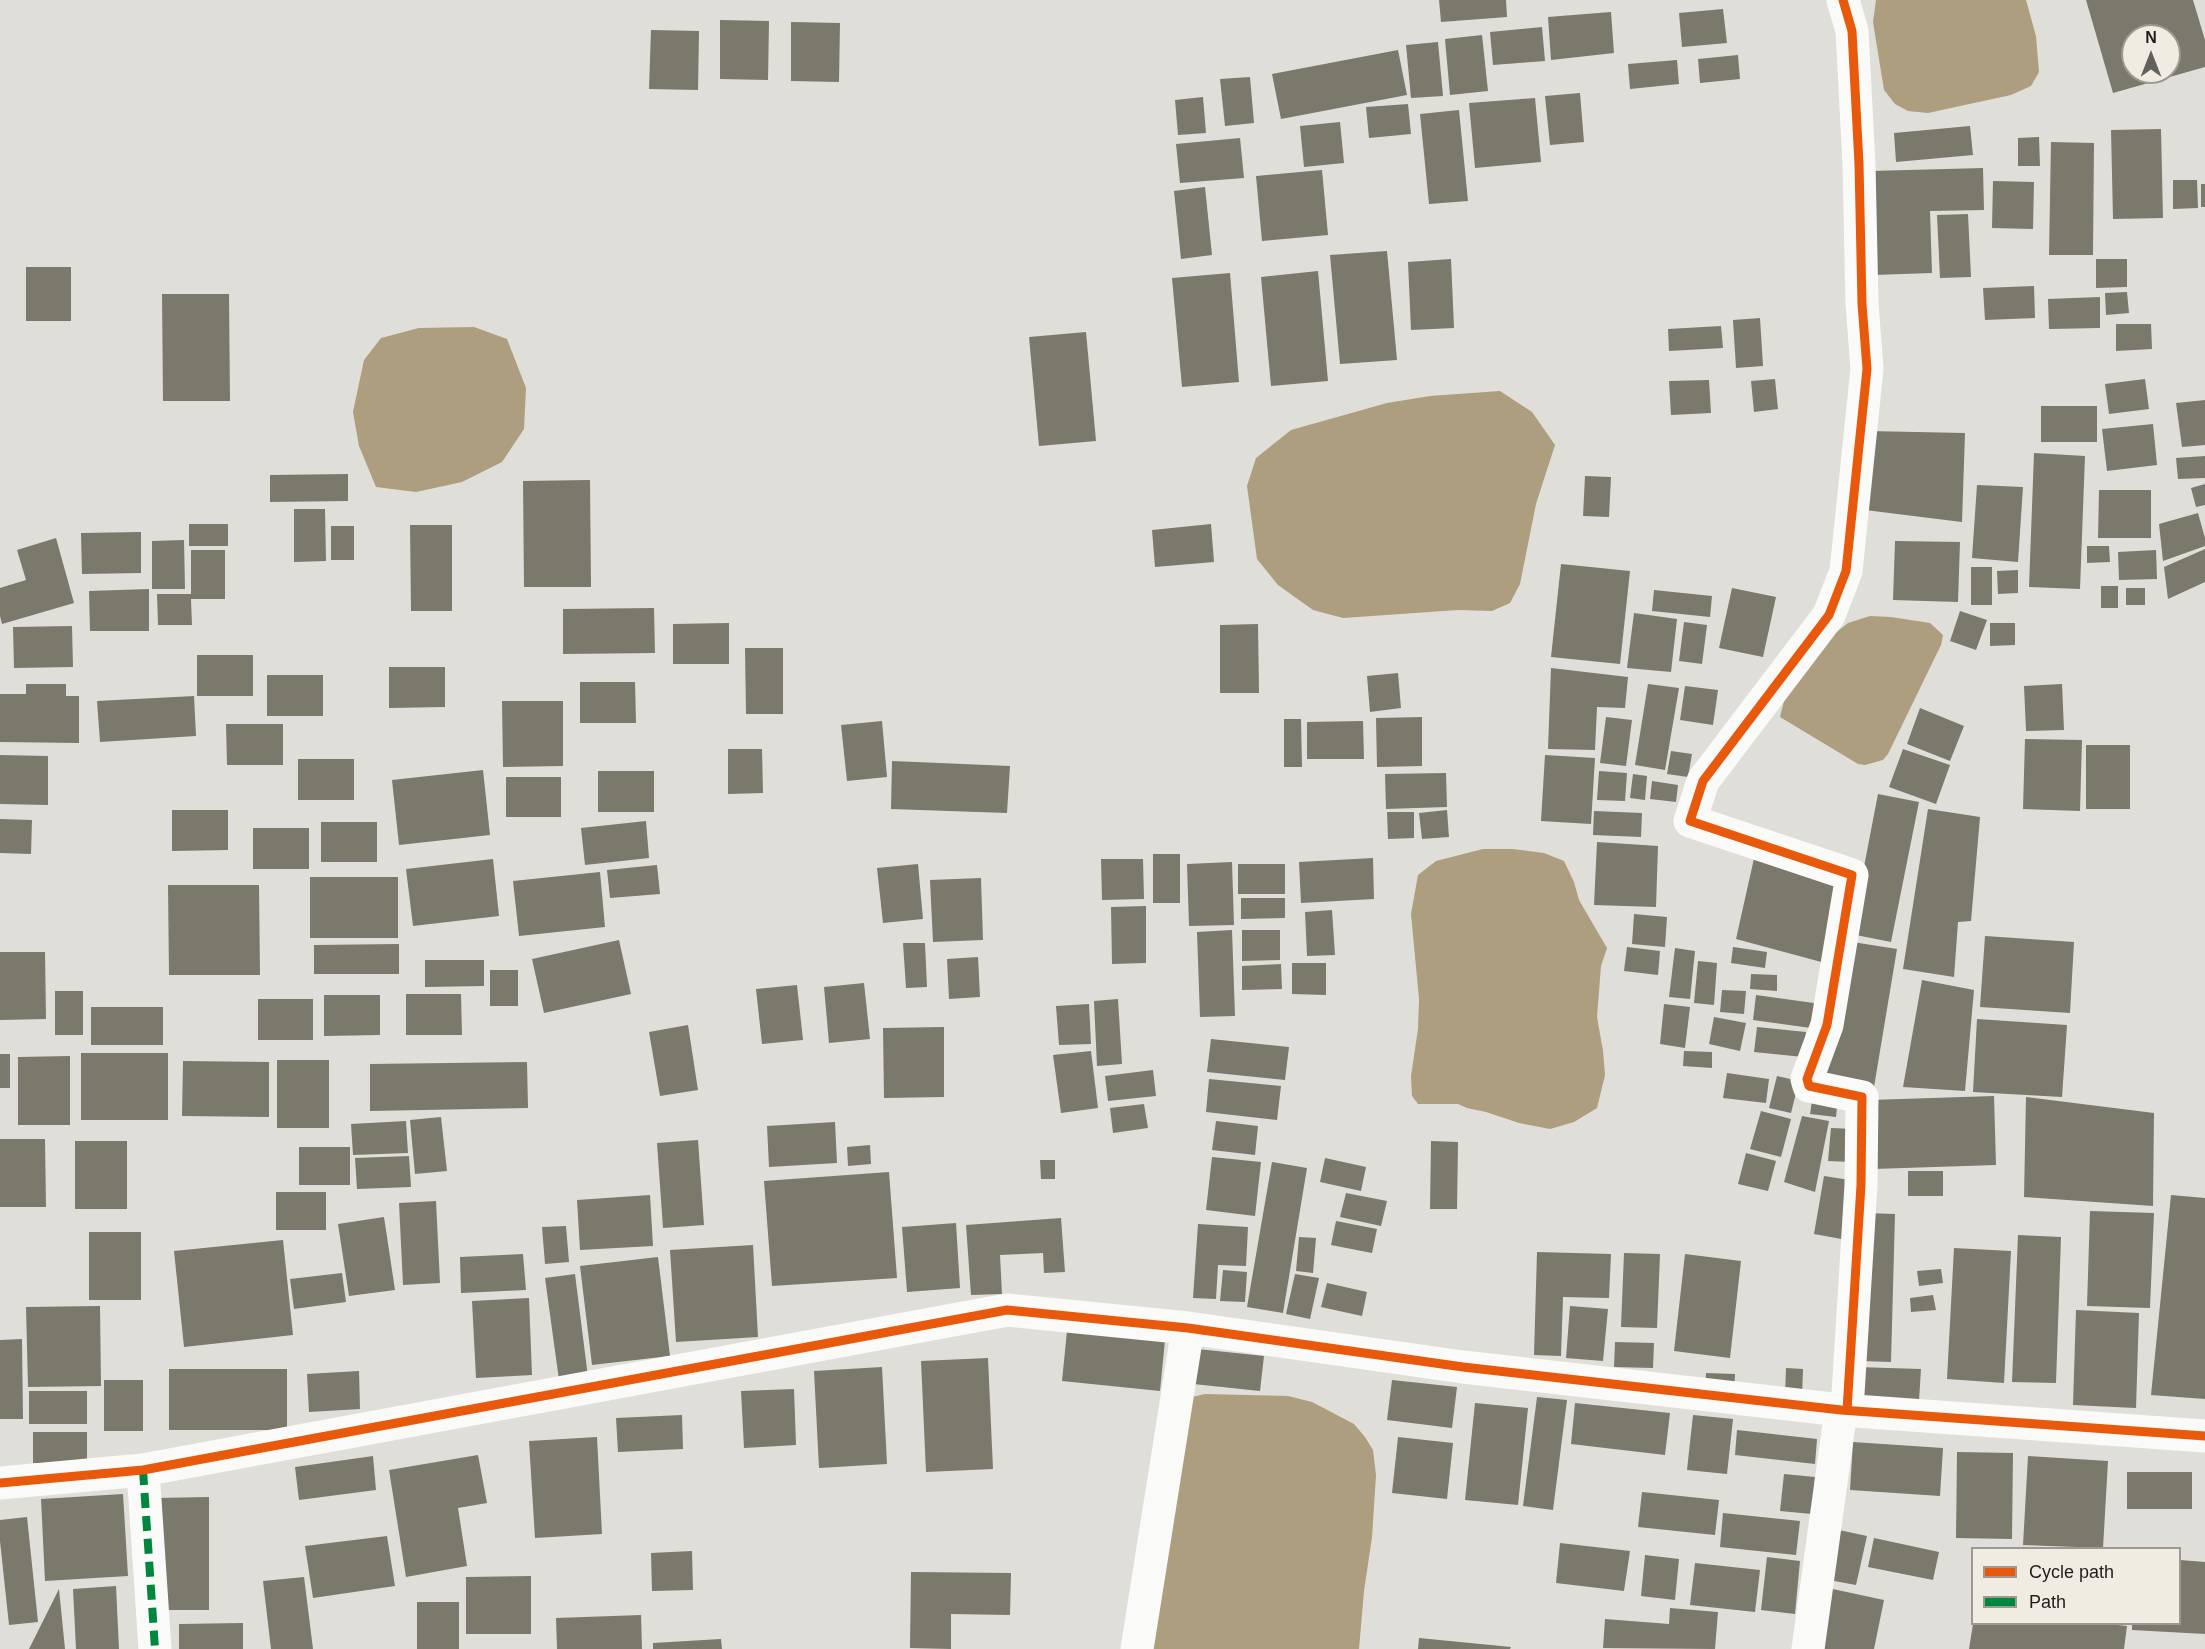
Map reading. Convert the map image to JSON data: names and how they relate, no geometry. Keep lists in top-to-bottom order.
{
  "legend": ["Cycle path", "Path"],
  "north": "top"
}
